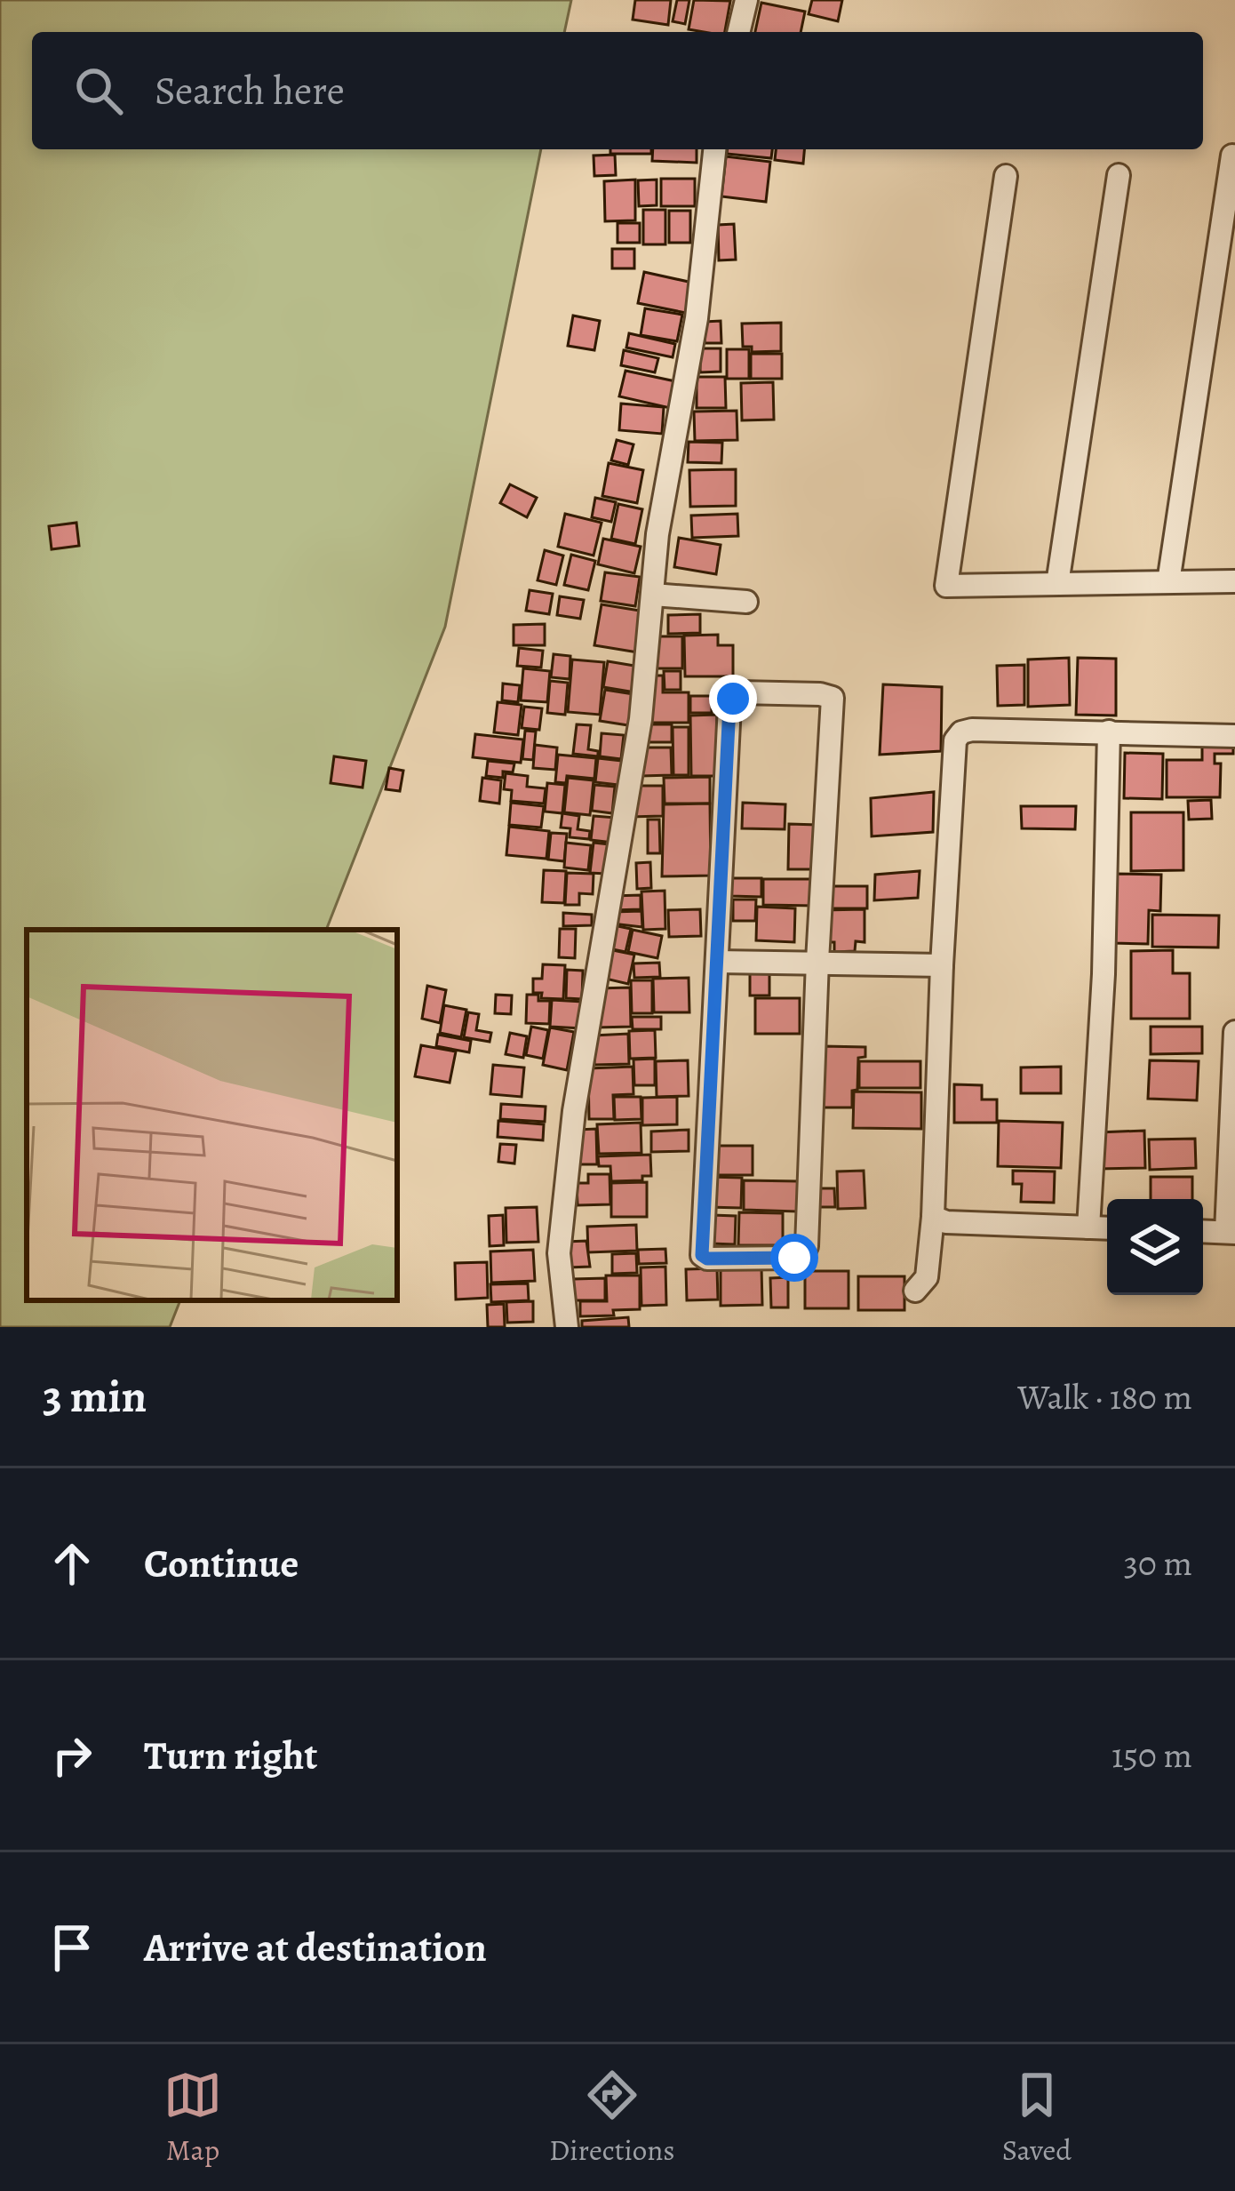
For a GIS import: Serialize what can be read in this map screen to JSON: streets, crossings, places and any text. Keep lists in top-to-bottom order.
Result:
{
  "page": {
    "search": "Search here",
    "heading": ["3 min", "Walk · 180 m"],
    "list": [
      ["Continue", "30 m"],
      ["Turn right", "150 m"],
      "Arrive at destination"
    ],
    "nav": ["Map", "Directions", "Saved"]
  }
}
